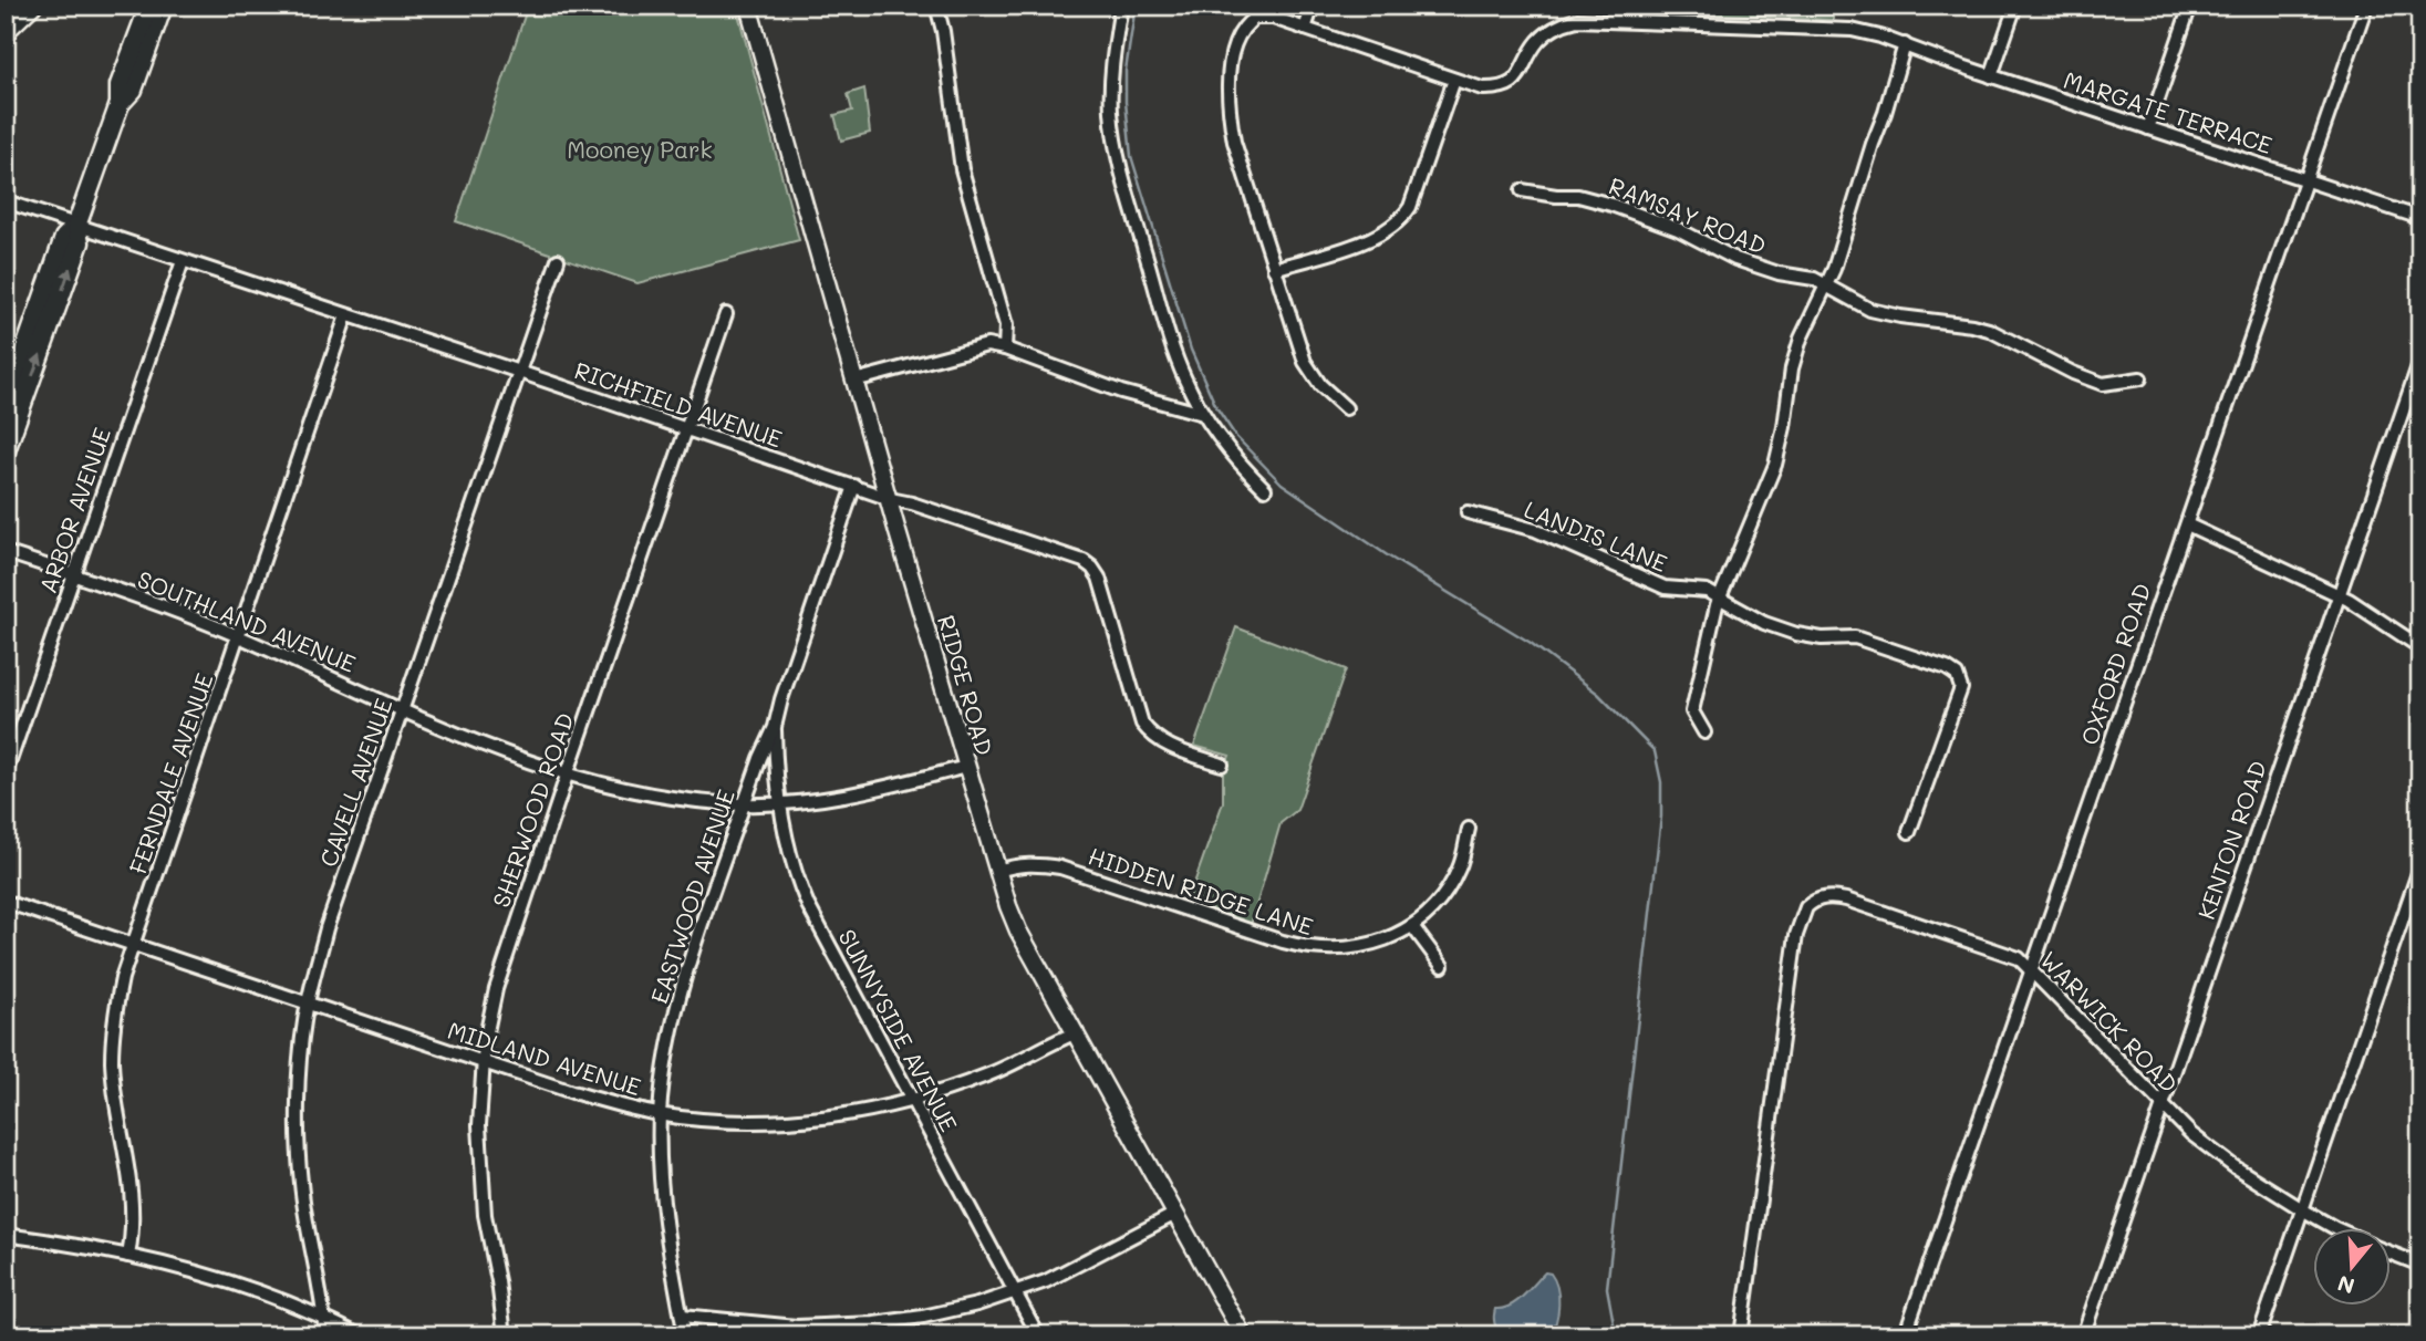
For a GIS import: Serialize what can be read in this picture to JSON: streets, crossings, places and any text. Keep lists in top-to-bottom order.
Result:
{
  "streets": {
    "street": [
      "MARGATE TERRACE",
      "RAMSAY ROAD",
      "RICHFIELD AVENUE",
      "ARBOR AVENUE",
      "LANDIS LANE",
      "SOUTHLAND AVENUE",
      "OXFORD ROAD",
      "RIDGE ROAD",
      "FERNDALE AVENUE",
      "CAVELL AVENUE",
      "SHERWOOD ROAD",
      "KENTON ROAD",
      "HIDDEN RIDGE LANE",
      "EASTWOOD AVENUE",
      "WARWICK ROAD",
      "SUNNYSIDE AVENUE",
      "MIDLAND AVENUE"
    ]
  },
  "crossings": [
    ["MARGATE TERRACE", "OXFORD ROAD"],
    ["RICHFIELD AVENUE", "ARBOR AVENUE"],
    ["RICHFIELD AVENUE", "RIDGE ROAD"],
    ["RICHFIELD AVENUE", "FERNDALE AVENUE"],
    ["RICHFIELD AVENUE", "CAVELL AVENUE"],
    ["RICHFIELD AVENUE", "SHERWOOD ROAD"],
    ["RICHFIELD AVENUE", "EASTWOOD AVENUE"],
    ["ARBOR AVENUE", "SOUTHLAND AVENUE"],
    ["SOUTHLAND AVENUE", "RIDGE ROAD"],
    ["SOUTHLAND AVENUE", "FERNDALE AVENUE"],
    ["SOUTHLAND AVENUE", "CAVELL AVENUE"],
    ["SOUTHLAND AVENUE", "SHERWOOD ROAD"],
    ["SOUTHLAND AVENUE", "EASTWOOD AVENUE"],
    ["SOUTHLAND AVENUE", "SUNNYSIDE AVENUE"],
    ["OXFORD ROAD", "WARWICK ROAD"],
    ["RIDGE ROAD", "HIDDEN RIDGE LANE"],
    ["RIDGE ROAD", "MIDLAND AVENUE"],
    ["FERNDALE AVENUE", "MIDLAND AVENUE"],
    ["CAVELL AVENUE", "MIDLAND AVENUE"],
    ["SHERWOOD ROAD", "MIDLAND AVENUE"],
    ["KENTON ROAD", "WARWICK ROAD"],
    ["EASTWOOD AVENUE", "SUNNYSIDE AVENUE"],
    ["EASTWOOD AVENUE", "MIDLAND AVENUE"],
    ["SUNNYSIDE AVENUE", "MIDLAND AVENUE"]
  ],
  "parks": ["Mooney Park"],
  "north": "bottom"
}
